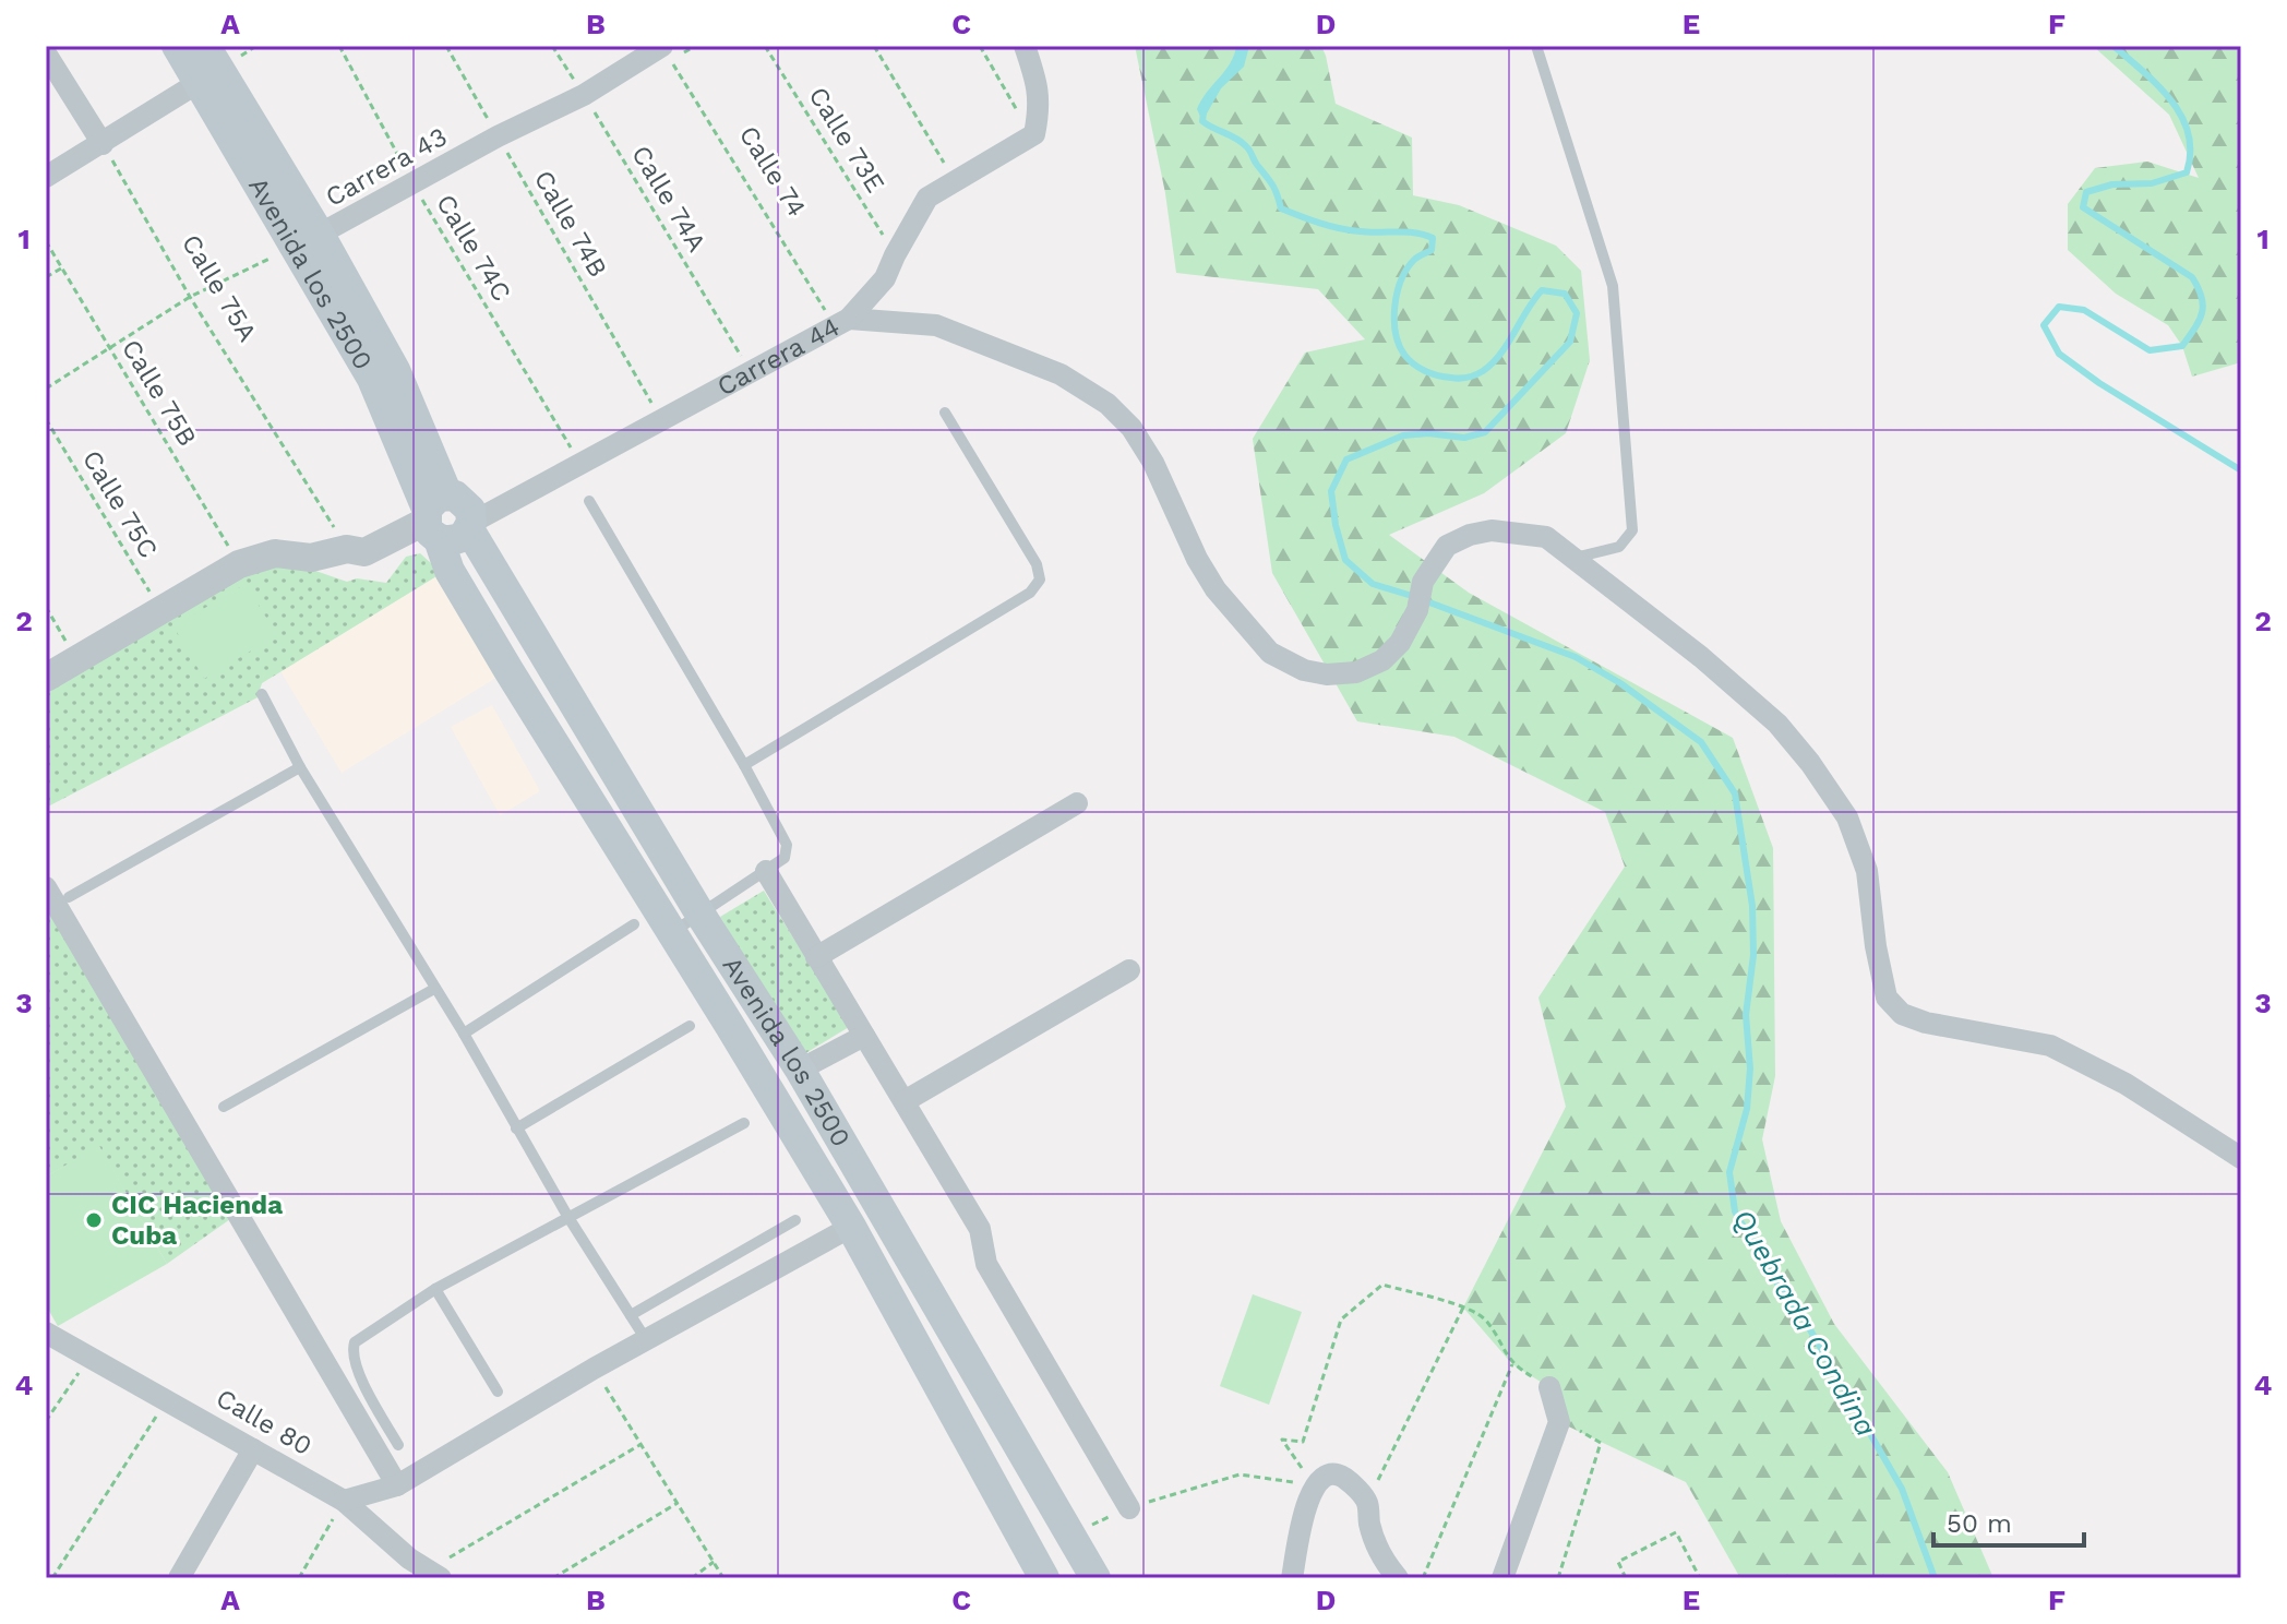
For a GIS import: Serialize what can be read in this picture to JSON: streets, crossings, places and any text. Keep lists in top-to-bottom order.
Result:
{
  "streets": {
    "main road": ["Avenida los 2500"],
    "street": ["Carrera 43", "Carrera 44", "Calle 80"],
    "path": [
      "Calle 73E",
      "Calle 74",
      "Calle 74A",
      "Calle 74B",
      "Calle 74C",
      "Calle 75A",
      "Calle 75B",
      "Calle 75C"
    ]
  },
  "crossings": [
    ["Calle 73E", "Carrera 44"],
    ["Carrera 43", "Calle 74"],
    ["Carrera 43", "Calle 74A"],
    ["Carrera 43", "Calle 74B"],
    ["Carrera 43", "Calle 74C"],
    ["Carrera 43", "Avenida los 2500"],
    ["Calle 74", "Carrera 44"],
    ["Calle 74A", "Carrera 44"],
    ["Calle 74B", "Carrera 44"],
    ["Calle 74C", "Carrera 44"],
    ["Avenida los 2500", "Carrera 44"]
  ],
  "water": ["Quebrada Condina"],
  "places": ["CIC Hacienda Cuba"],
  "scale_bar": "50 m",
  "grid": {
    "columns": [
      "A",
      "B",
      "C",
      "D",
      "E",
      "F"
    ],
    "rows": [
      "1",
      "2",
      "3",
      "4"
    ]
  }
}
